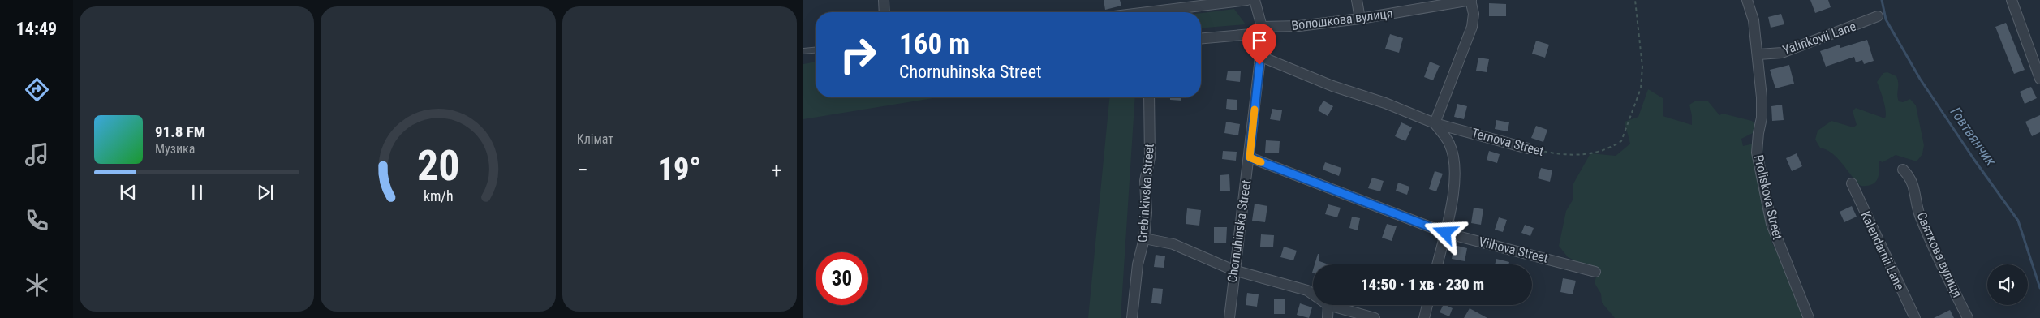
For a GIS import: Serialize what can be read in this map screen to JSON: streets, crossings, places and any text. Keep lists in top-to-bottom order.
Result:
{
  "streets": {
    "street": [
      "Волошкова вулиця",
      "Yalinkovii Lane",
      "Ternova Street",
      "Grebinkivska Street",
      "Proliskova Street",
      "Chornuhinska Street",
      "Vilhova Street",
      "Kalendarnii Lane",
      "Святкова вулиця"
    ]
  },
  "crossings": [
    ["Волошкова вулиця", "Chornuhinska Street"],
    ["Yalinkovii Lane", "Proliskova Street"],
    ["Ternova Street", "Chornuhinska Street"],
    ["Chornuhinska Street", "Vilhova Street"]
  ],
  "water": ["Говтвянчик"],
  "page": {
    "tabs": "14:49",
    "tile": "Клімат",
    "turn": ["160 m", "Chornuhinska Street"],
    "song": ["91.8 FM", "Музика"],
    "heat": ["−", "19°", "+"],
    "limit": "30",
    "trip": "14:50 · 1 хв · 230 m",
    "gauge": ["20", "km/h"]
  }
}
